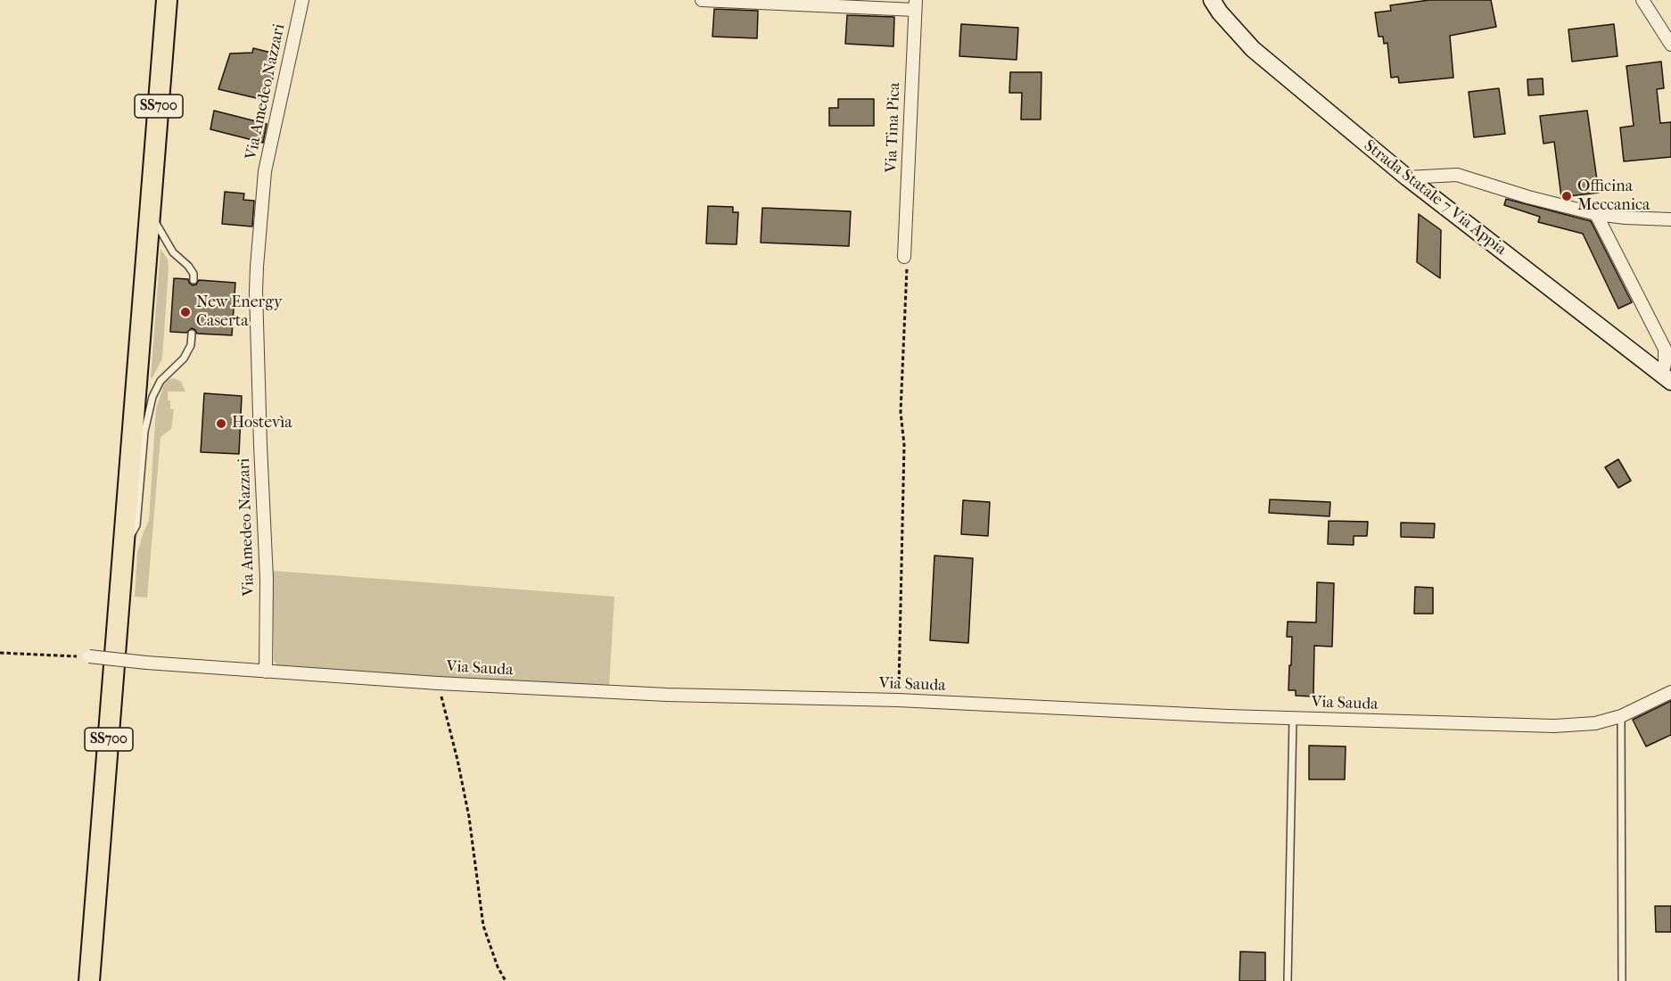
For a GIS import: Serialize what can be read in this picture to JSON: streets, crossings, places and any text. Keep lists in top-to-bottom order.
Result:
{
  "streets": {
    "highway": ["SS700"],
    "main road": ["Strada Statale 7 Via Appia"],
    "street": ["Via Amedeo Nazzari", "Via Tina Pica", "Via Sauda"]
  },
  "crossings": [
    ["Via Amedeo Nazzari", "Via Sauda"]
  ],
  "places": ["Officina Meccanica", "New Energy Caserta", "Hostevìa"]
}
